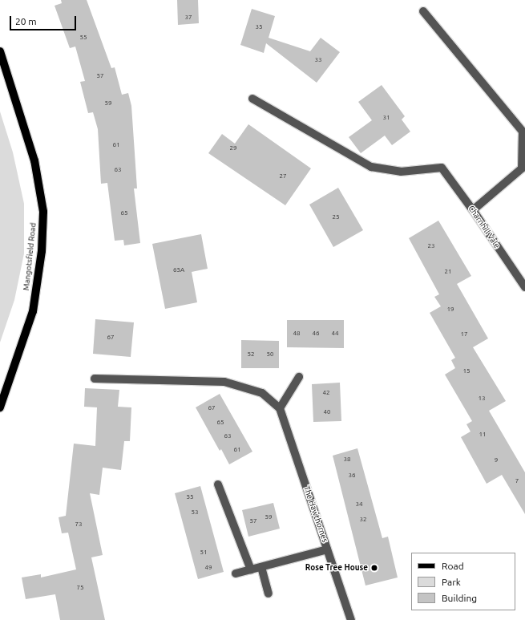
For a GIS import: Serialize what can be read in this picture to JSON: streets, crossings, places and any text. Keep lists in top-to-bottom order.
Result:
{
  "streets": {
    "main road": ["Mangotsfield Road"],
    "street": ["Charnhill Vale", "The Hawthornes"]
  },
  "places": ["Rose Tree House"],
  "house_numbers": [
    "37",
    "35",
    "55",
    "33",
    "57",
    "59",
    "31",
    "61",
    "29",
    "63",
    "27",
    "65",
    "25",
    "23",
    "65A",
    "21",
    "19",
    "48",
    "46",
    "44",
    "17",
    "67",
    "52",
    "50",
    "15",
    "42",
    "13",
    "67",
    "40",
    "65",
    "11",
    "63",
    "61",
    "38",
    "9",
    "36",
    "7",
    "55",
    "34",
    "53",
    "59",
    "32",
    "57",
    "73",
    "51",
    "49",
    "75"
  ],
  "legend": ["Road", "Park", "Building"],
  "scale_bar": "20 m"
}
